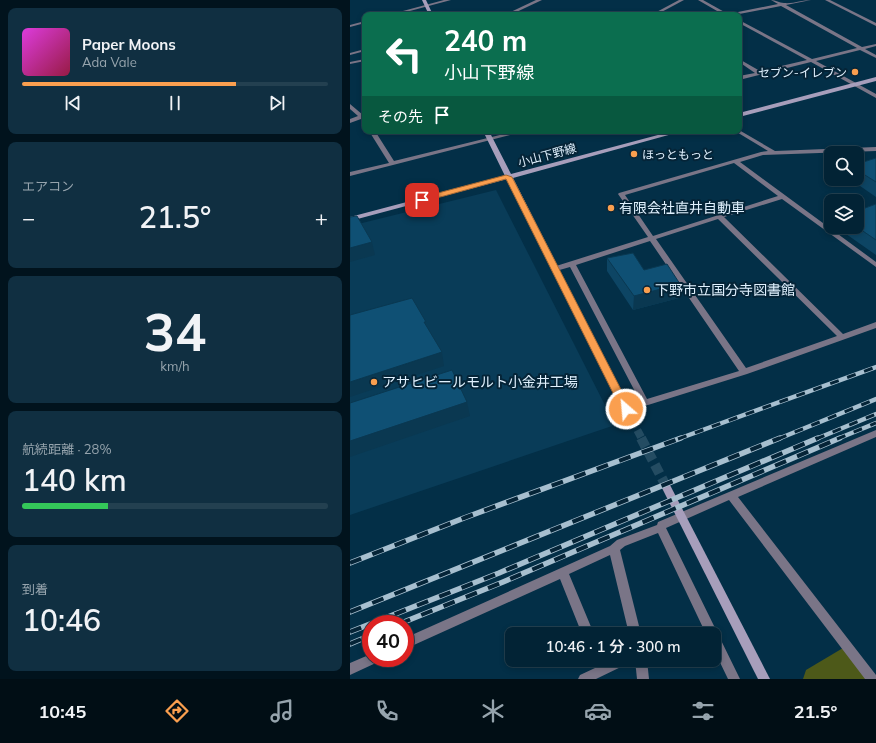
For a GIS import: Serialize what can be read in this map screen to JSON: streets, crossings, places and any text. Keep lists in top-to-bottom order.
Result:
{
  "streets": {
    "street": ["小山下野線"]
  },
  "places": [
    "セブン-イレブン",
    "ほっともっと",
    "有限会社直井自動車",
    "下野市立国分寺図書館",
    "アサヒビールモルト小金井工場"
  ],
  "page": {
    "turn": ["240 m", "小山下野線"],
    "song": ["Paper Moons", "Ada Vale"],
    "then": "その先",
    "tile": [
      "エアコン",
      ["34", "km/h"],
      ["航続距離 · 28%", "140 km"],
      ["到着", "10:46"]
    ],
    "heat": ["−", "21.5°", "+"],
    "limit": "40",
    "trip": "10:46 · 1 分 · 300 m",
    "tabs": ["10:45", "21.5°"]
  }
}
